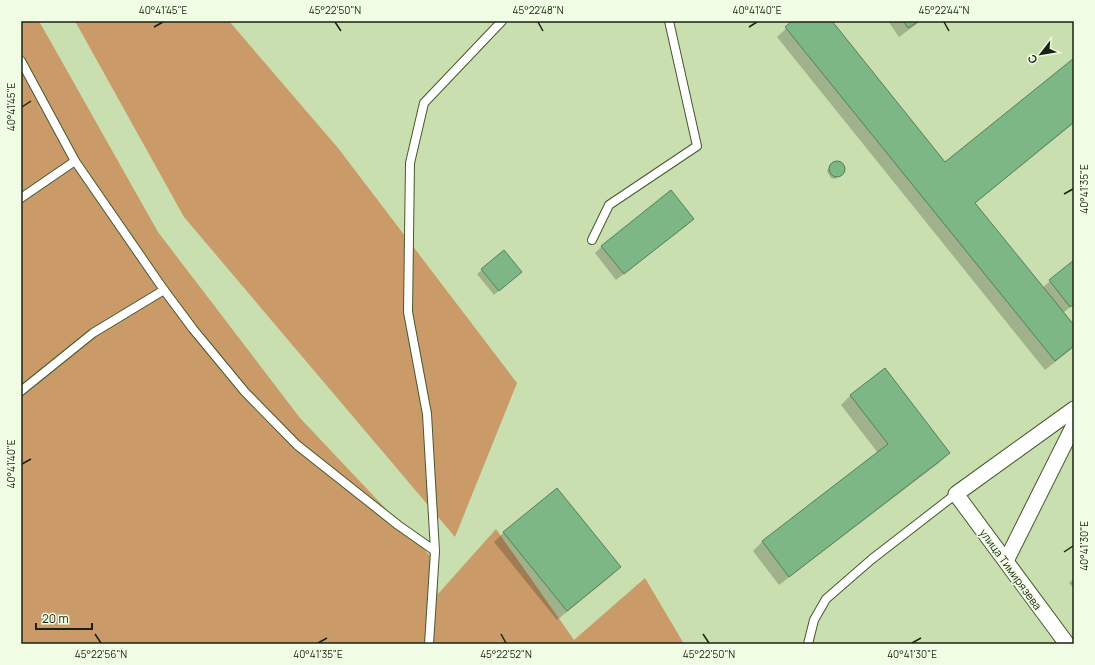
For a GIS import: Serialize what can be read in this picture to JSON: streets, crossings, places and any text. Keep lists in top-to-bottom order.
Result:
{
  "streets": {
    "street": ["улица Тимирязева"]
  },
  "scale_bar": "20 m",
  "north": "bottom left",
  "coordinates": [
    "40°41'45\"E",
    "45°22'50\"N",
    "45°22'48\"N",
    "40°41'40\"E",
    "45°22'44\"N",
    "40°41'35\"E",
    "40°41'30\"E",
    "45°22'56\"N",
    "45°22'52\"N"
  ]
}
